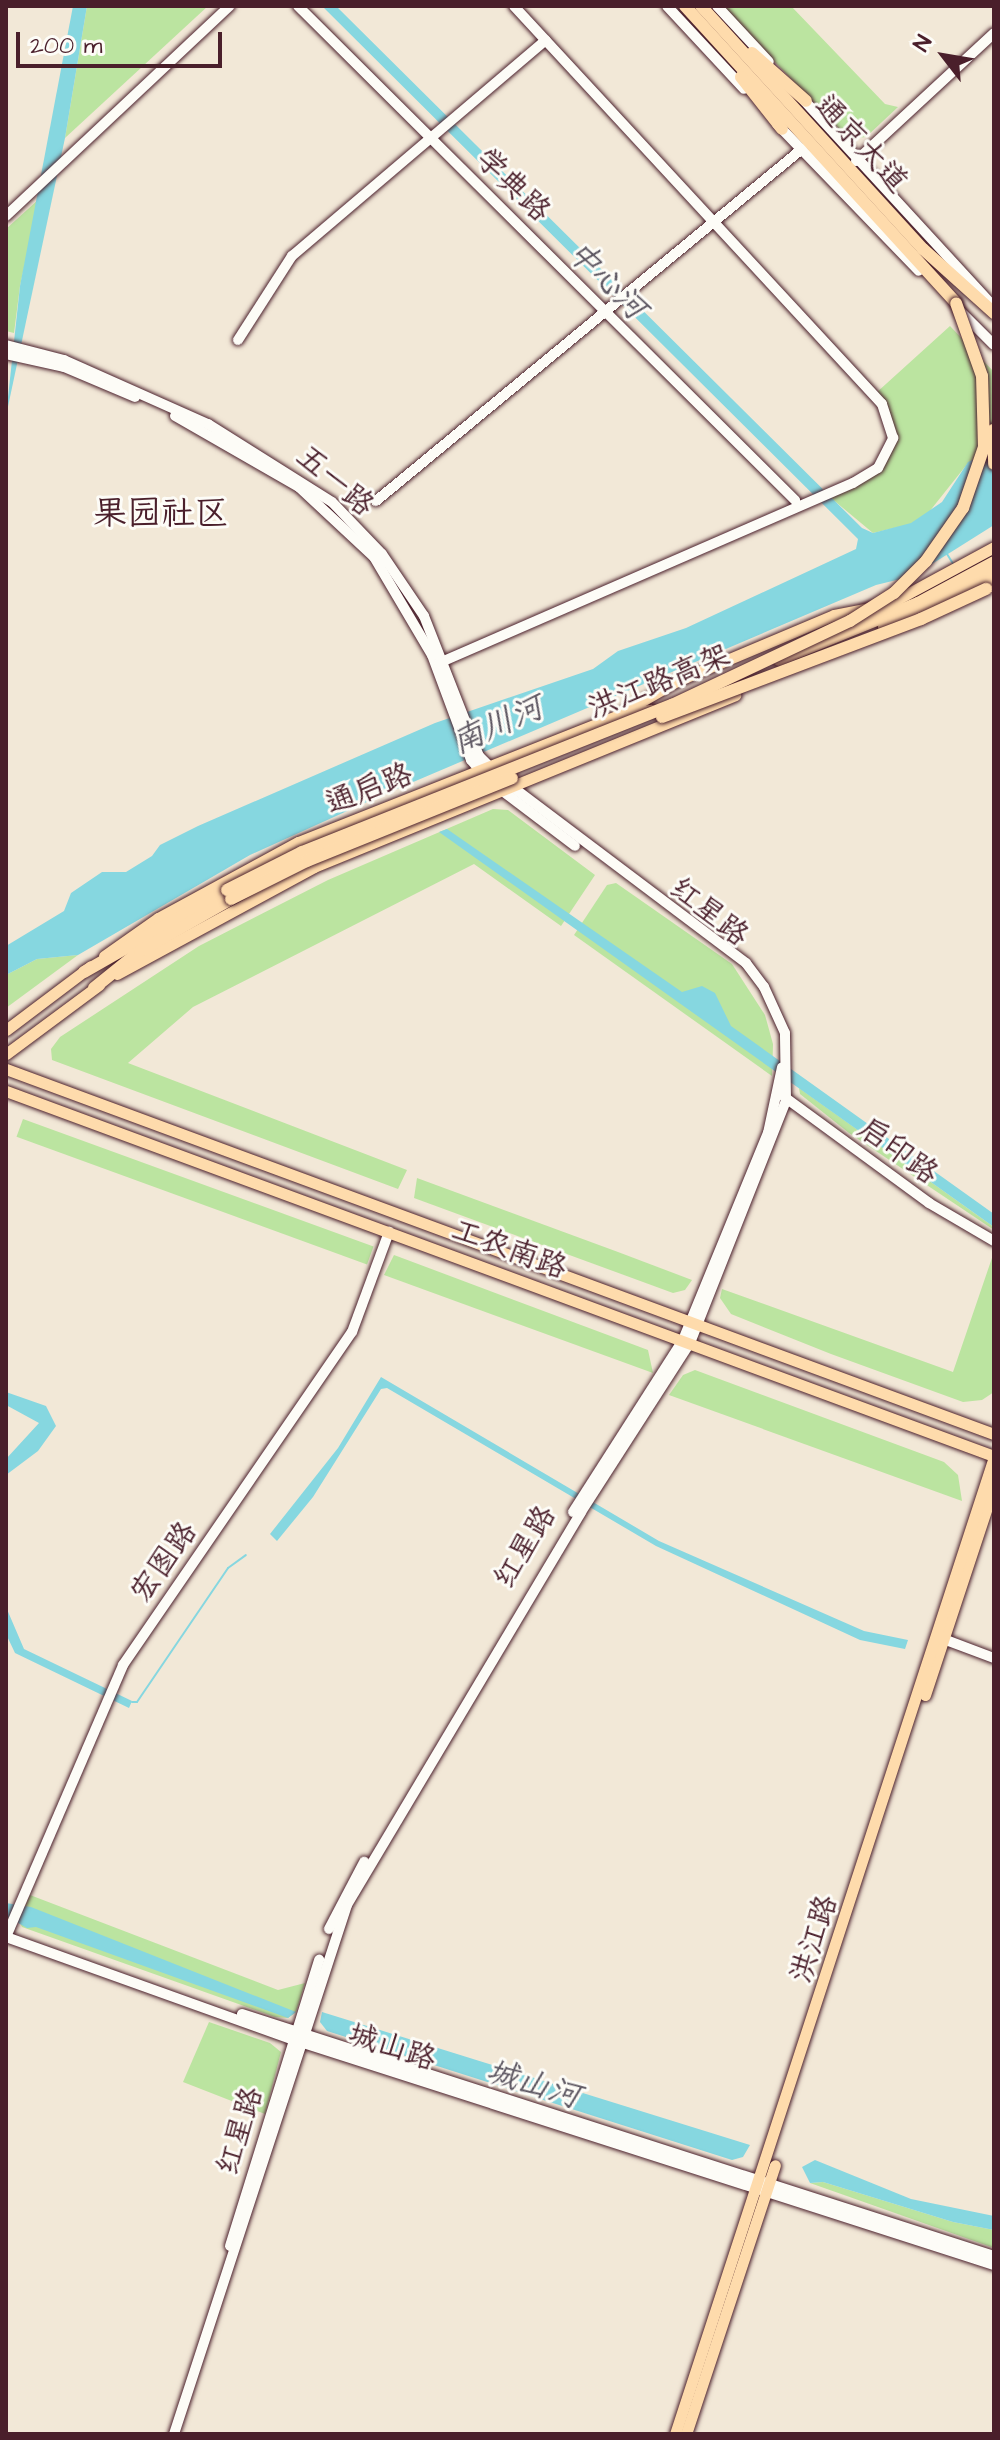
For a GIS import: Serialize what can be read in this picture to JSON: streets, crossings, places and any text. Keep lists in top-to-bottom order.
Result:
{
  "streets": {
    "highway": ["通京大道", "洪江路高架"],
    "main road": [
      "学典路",
      "五一路",
      "通启路",
      "红星路",
      "启印路",
      "工农南路",
      "宏图路",
      "洪江路",
      "城山路"
    ]
  },
  "crossings": [
    ["五一路", "通启路"],
    ["五一路", "红星路"],
    ["洪江路高架", "通启路"],
    ["通启路", "红星路"],
    ["红星路", "启印路"],
    ["红星路", "工农南路"],
    ["红星路", "城山路"],
    ["工农南路", "宏图路"],
    ["工农南路", "洪江路"],
    ["宏图路", "城山路"],
    ["洪江路", "城山路"]
  ],
  "districts": ["果园社区"],
  "water": ["中心河", "南川河", "城山河"],
  "scale_bar": "200 m",
  "north": "top left"
}
